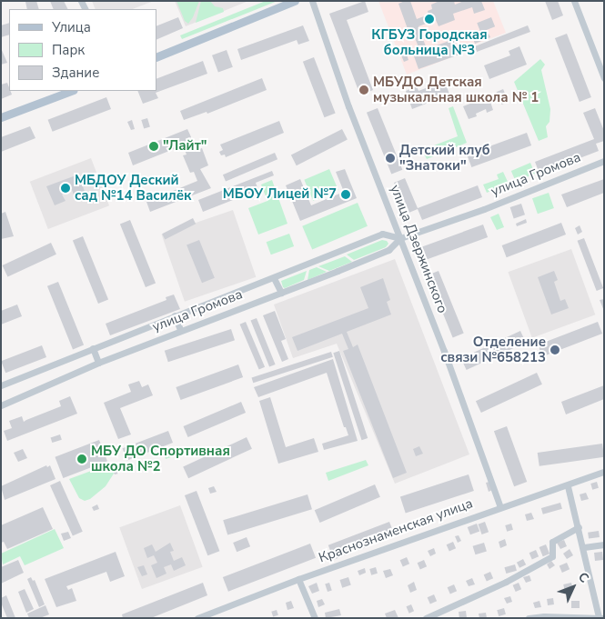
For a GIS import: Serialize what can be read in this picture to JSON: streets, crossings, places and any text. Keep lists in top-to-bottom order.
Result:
{
  "streets": {
    "street": ["улица Громова", "улица Дзержинского", "Краснознаменская улица"]
  },
  "crossings": [
    ["улица Громова", "улица Дзержинского"],
    ["улица Дзержинского", "Краснознаменская улица"]
  ],
  "places": [
    "КГБУЗ Городская больница №3",
    "МБУДО Детская музыкальная школа № 1",
    "\"Лайт\"",
    "Детский клуб \"Знатоки\"",
    "МБДОУ Деский сад №14 Василёк",
    "МБОУ Лицей №7",
    "Отделение связи №658213",
    "МБУ ДО Спортивная школа №2"
  ],
  "legend": ["Улица", "Парк", "Здание"],
  "north": "top right"
}
